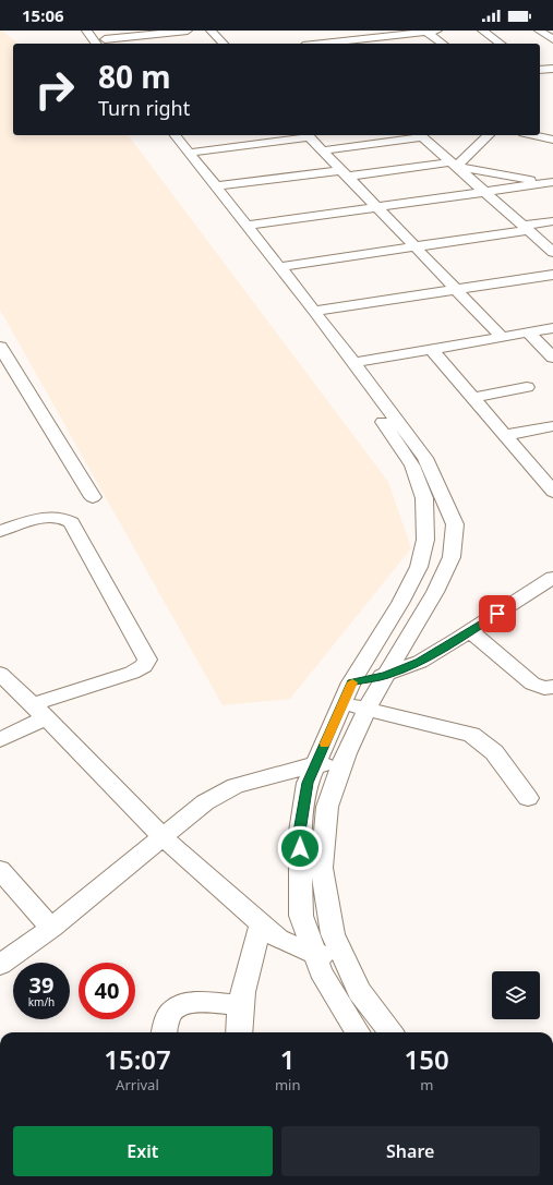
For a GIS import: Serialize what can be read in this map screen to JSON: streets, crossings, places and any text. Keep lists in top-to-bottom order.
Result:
{
  "page": {
    "status": "15:06",
    "turn": ["80 m", "Turn right"],
    "speed": "39 km/h",
    "limit": "40",
    "eta": [
      "15:07",
      "Arrival",
      "1",
      "min",
      "150",
      "m"
    ],
    "buttons": ["Exit", "Share"]
  }
}
